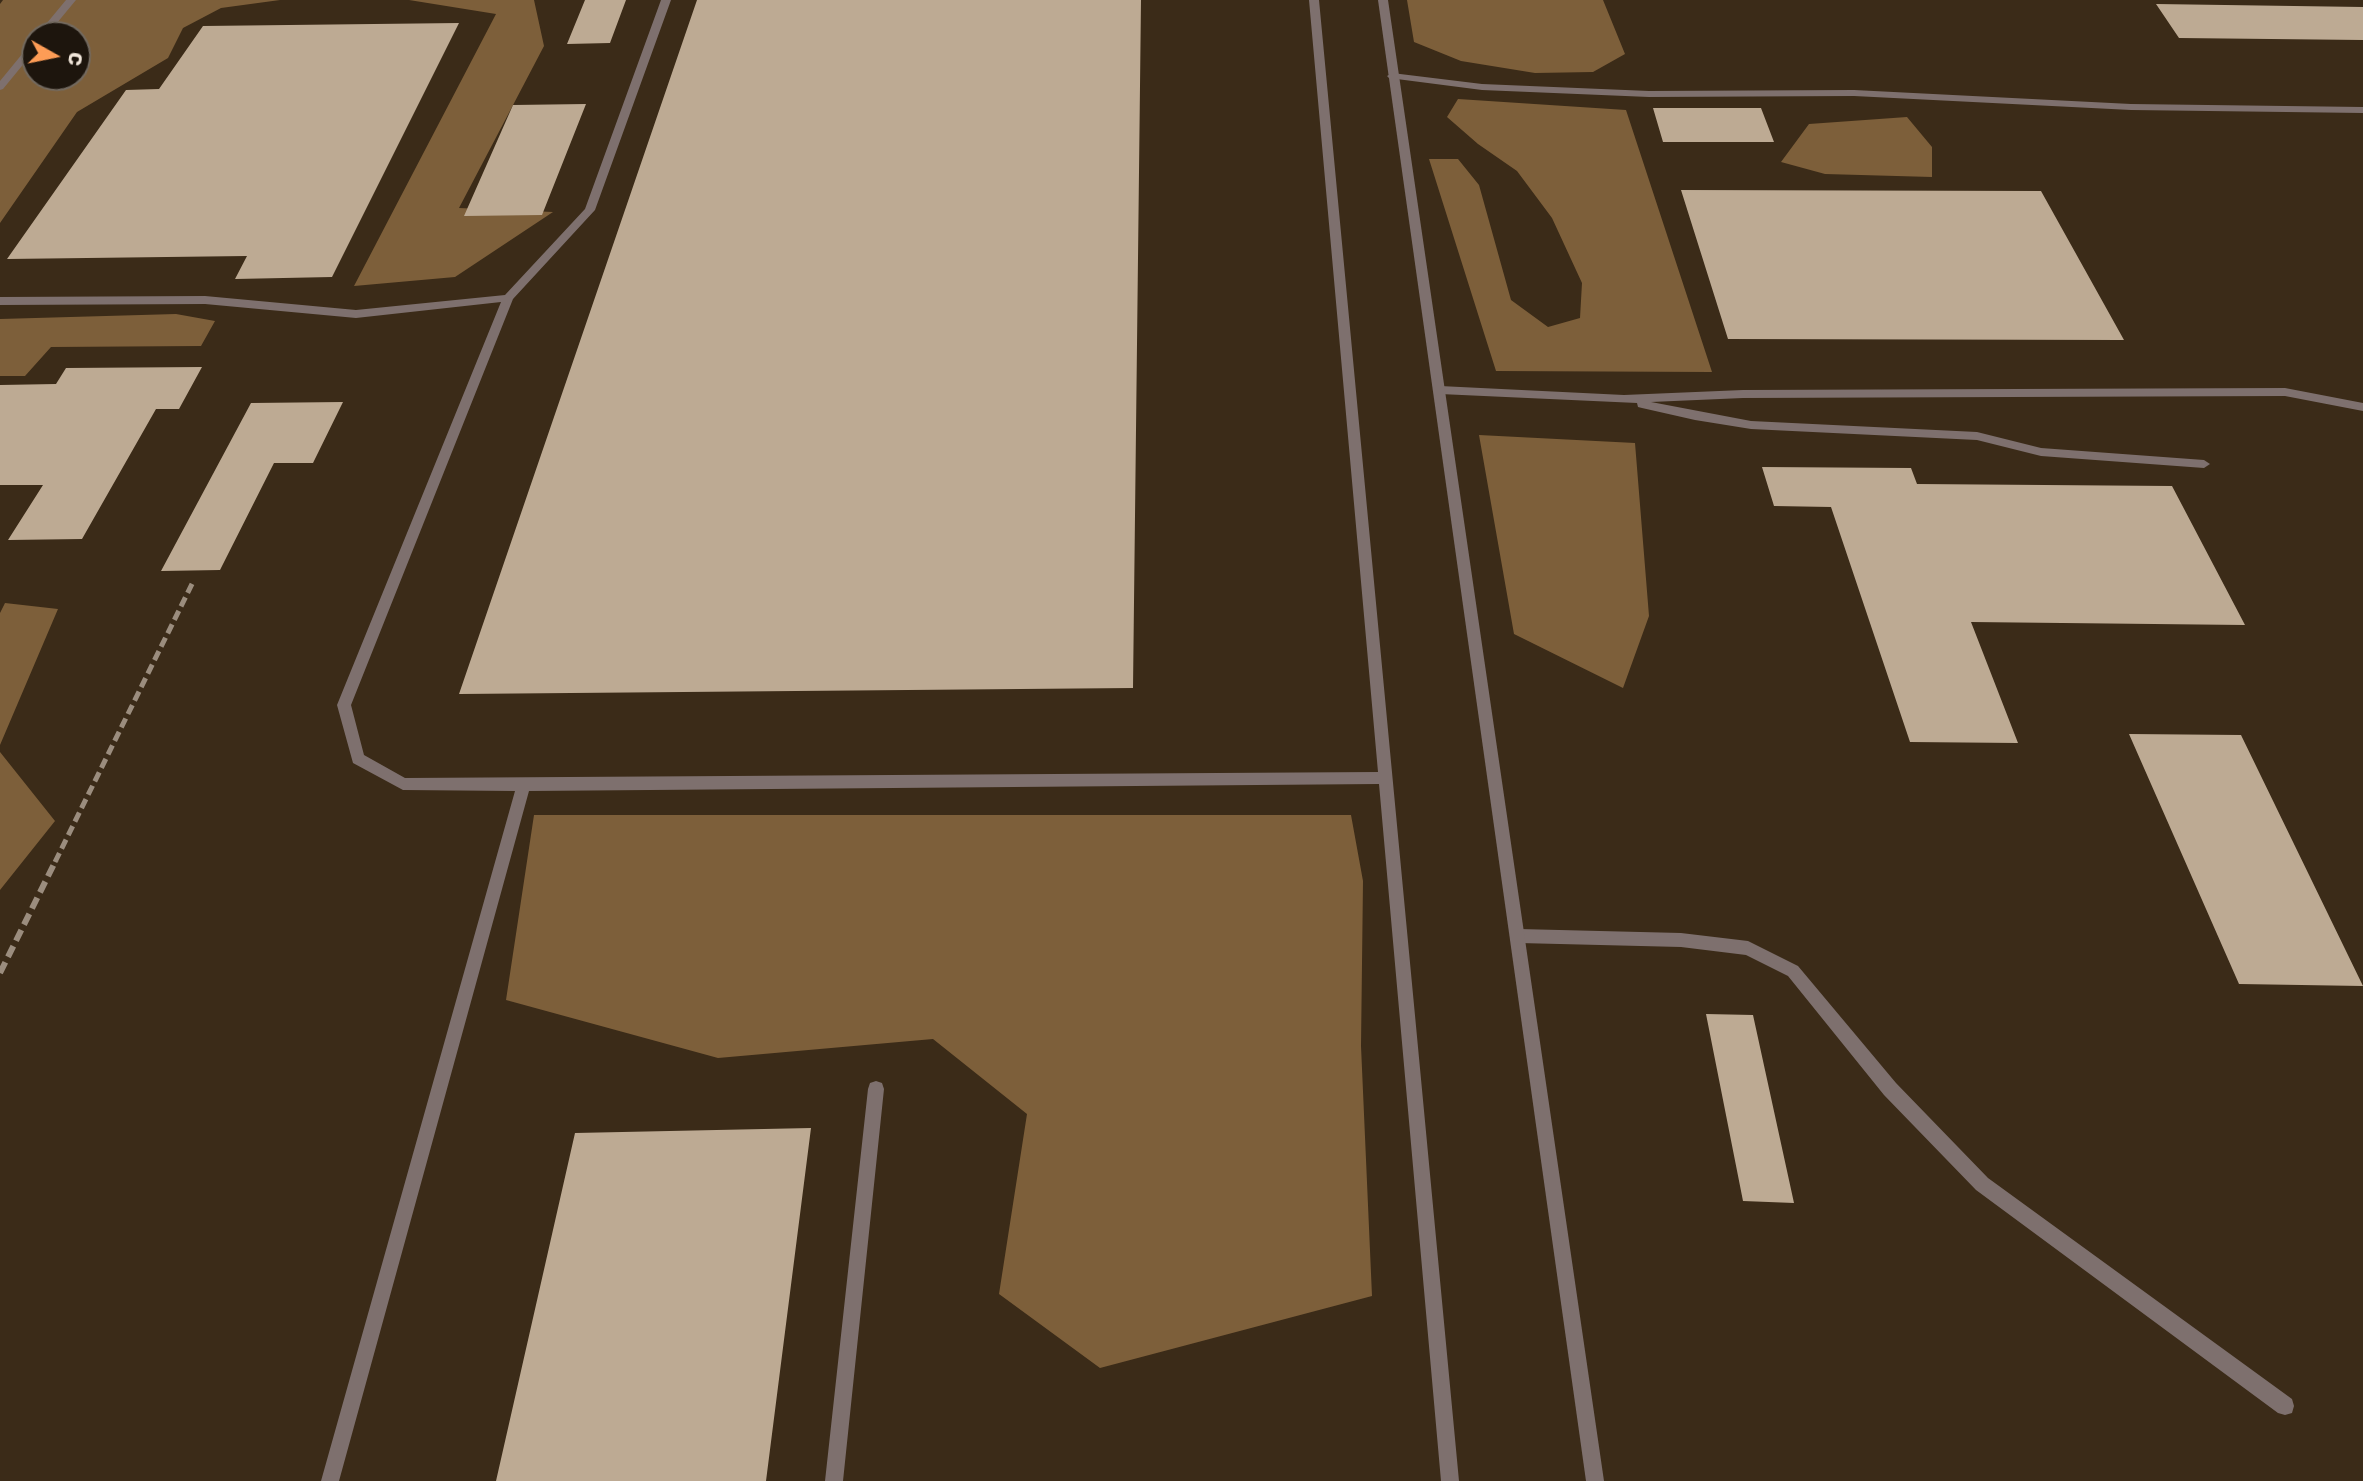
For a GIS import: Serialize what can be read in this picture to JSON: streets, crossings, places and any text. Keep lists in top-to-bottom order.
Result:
{
  "north": "right"
}
